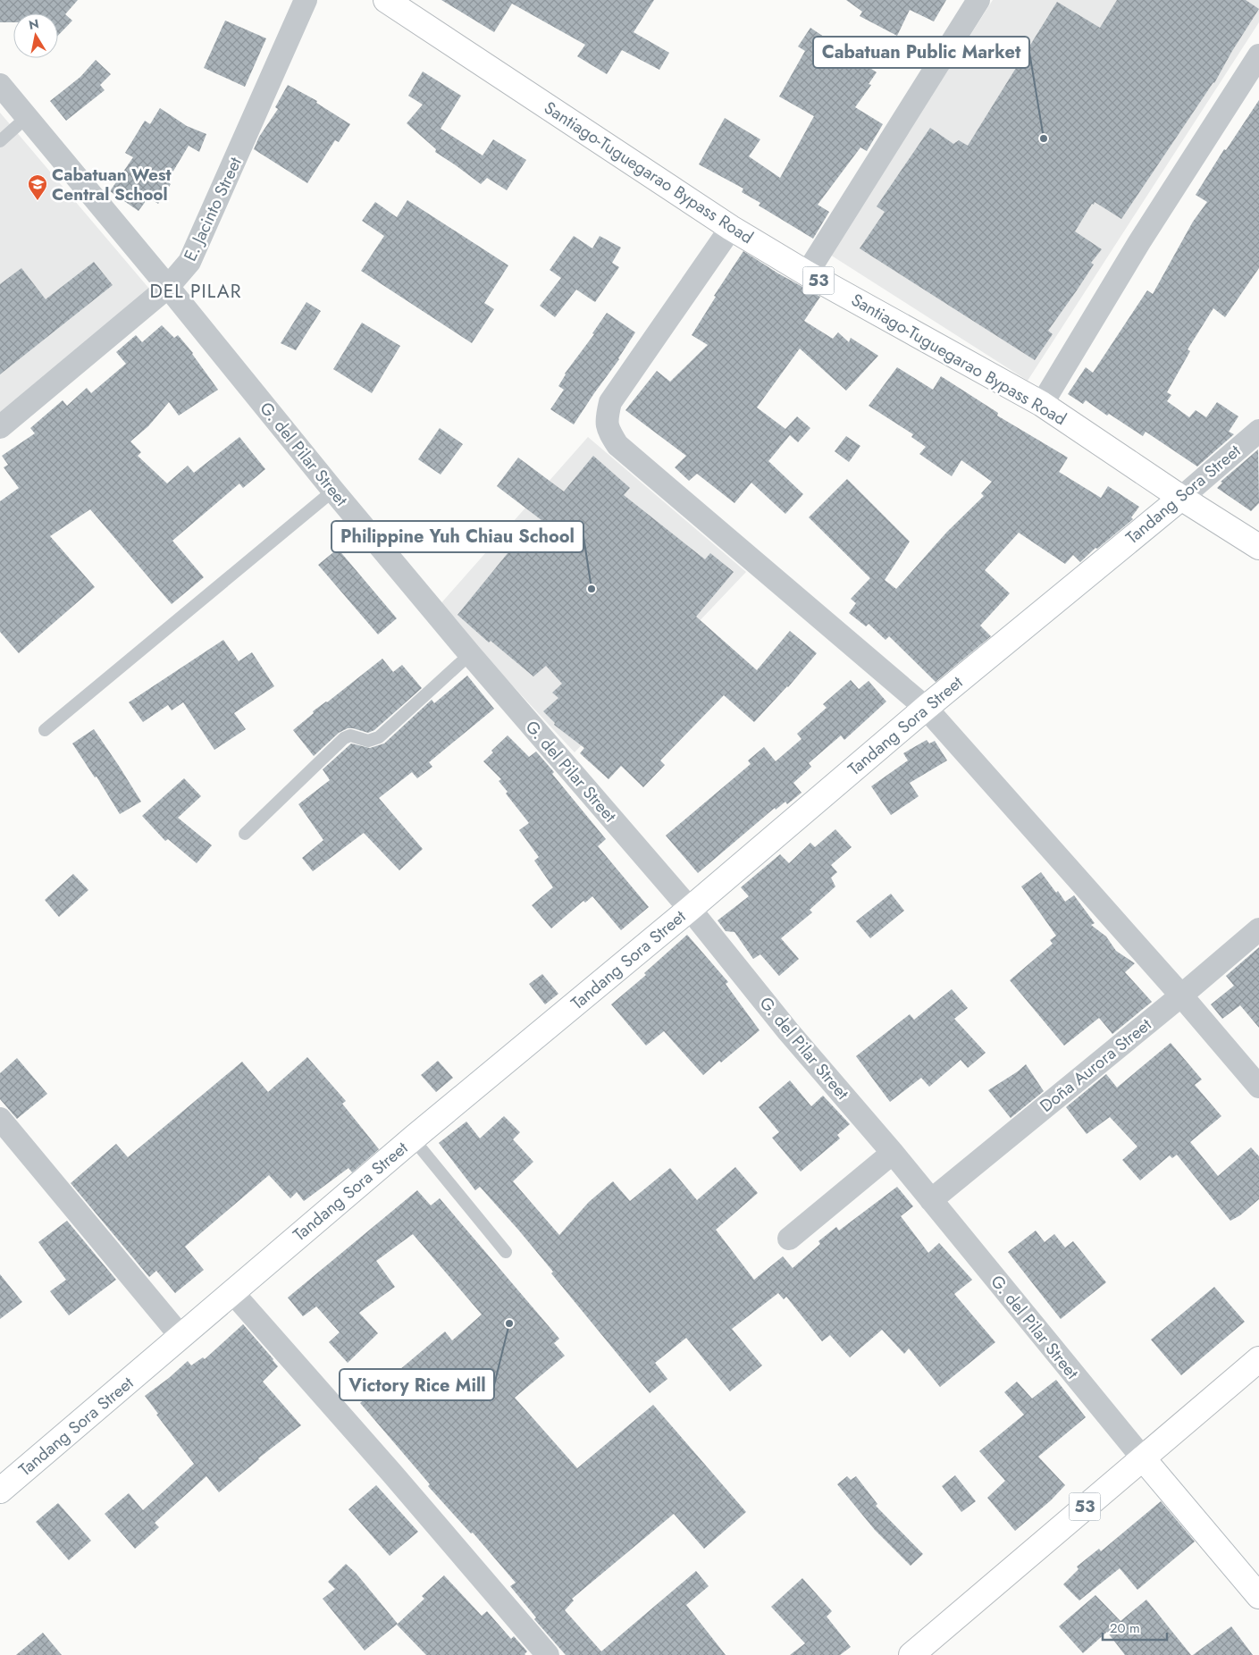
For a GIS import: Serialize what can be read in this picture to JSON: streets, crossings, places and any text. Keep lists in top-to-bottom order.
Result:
{
  "streets": {
    "main road": ["Santiago-Tuguegarao Bypass Road", "53", "Tandang Sora Street"],
    "street": ["E. Jacinto Street", "G. del Pilar Street", "Doña Aurora Street"]
  },
  "crossings": [
    ["Santiago-Tuguegarao Bypass Road", "Tandang Sora Street"],
    ["E. Jacinto Street", "G. del Pilar Street"],
    ["53", "G. del Pilar Street"],
    ["G. del Pilar Street", "Tandang Sora Street"],
    ["G. del Pilar Street", "Doña Aurora Street"]
  ],
  "districts": ["DEL PILAR"],
  "places": {
    "other": ["Cabatuan Public Market", "Philippine Yuh Chiau School", "Victory Rice Mill"],
    "school or university": ["Cabatuan West Central School"]
  },
  "scale_bar": "20 m",
  "north": "top"
}
